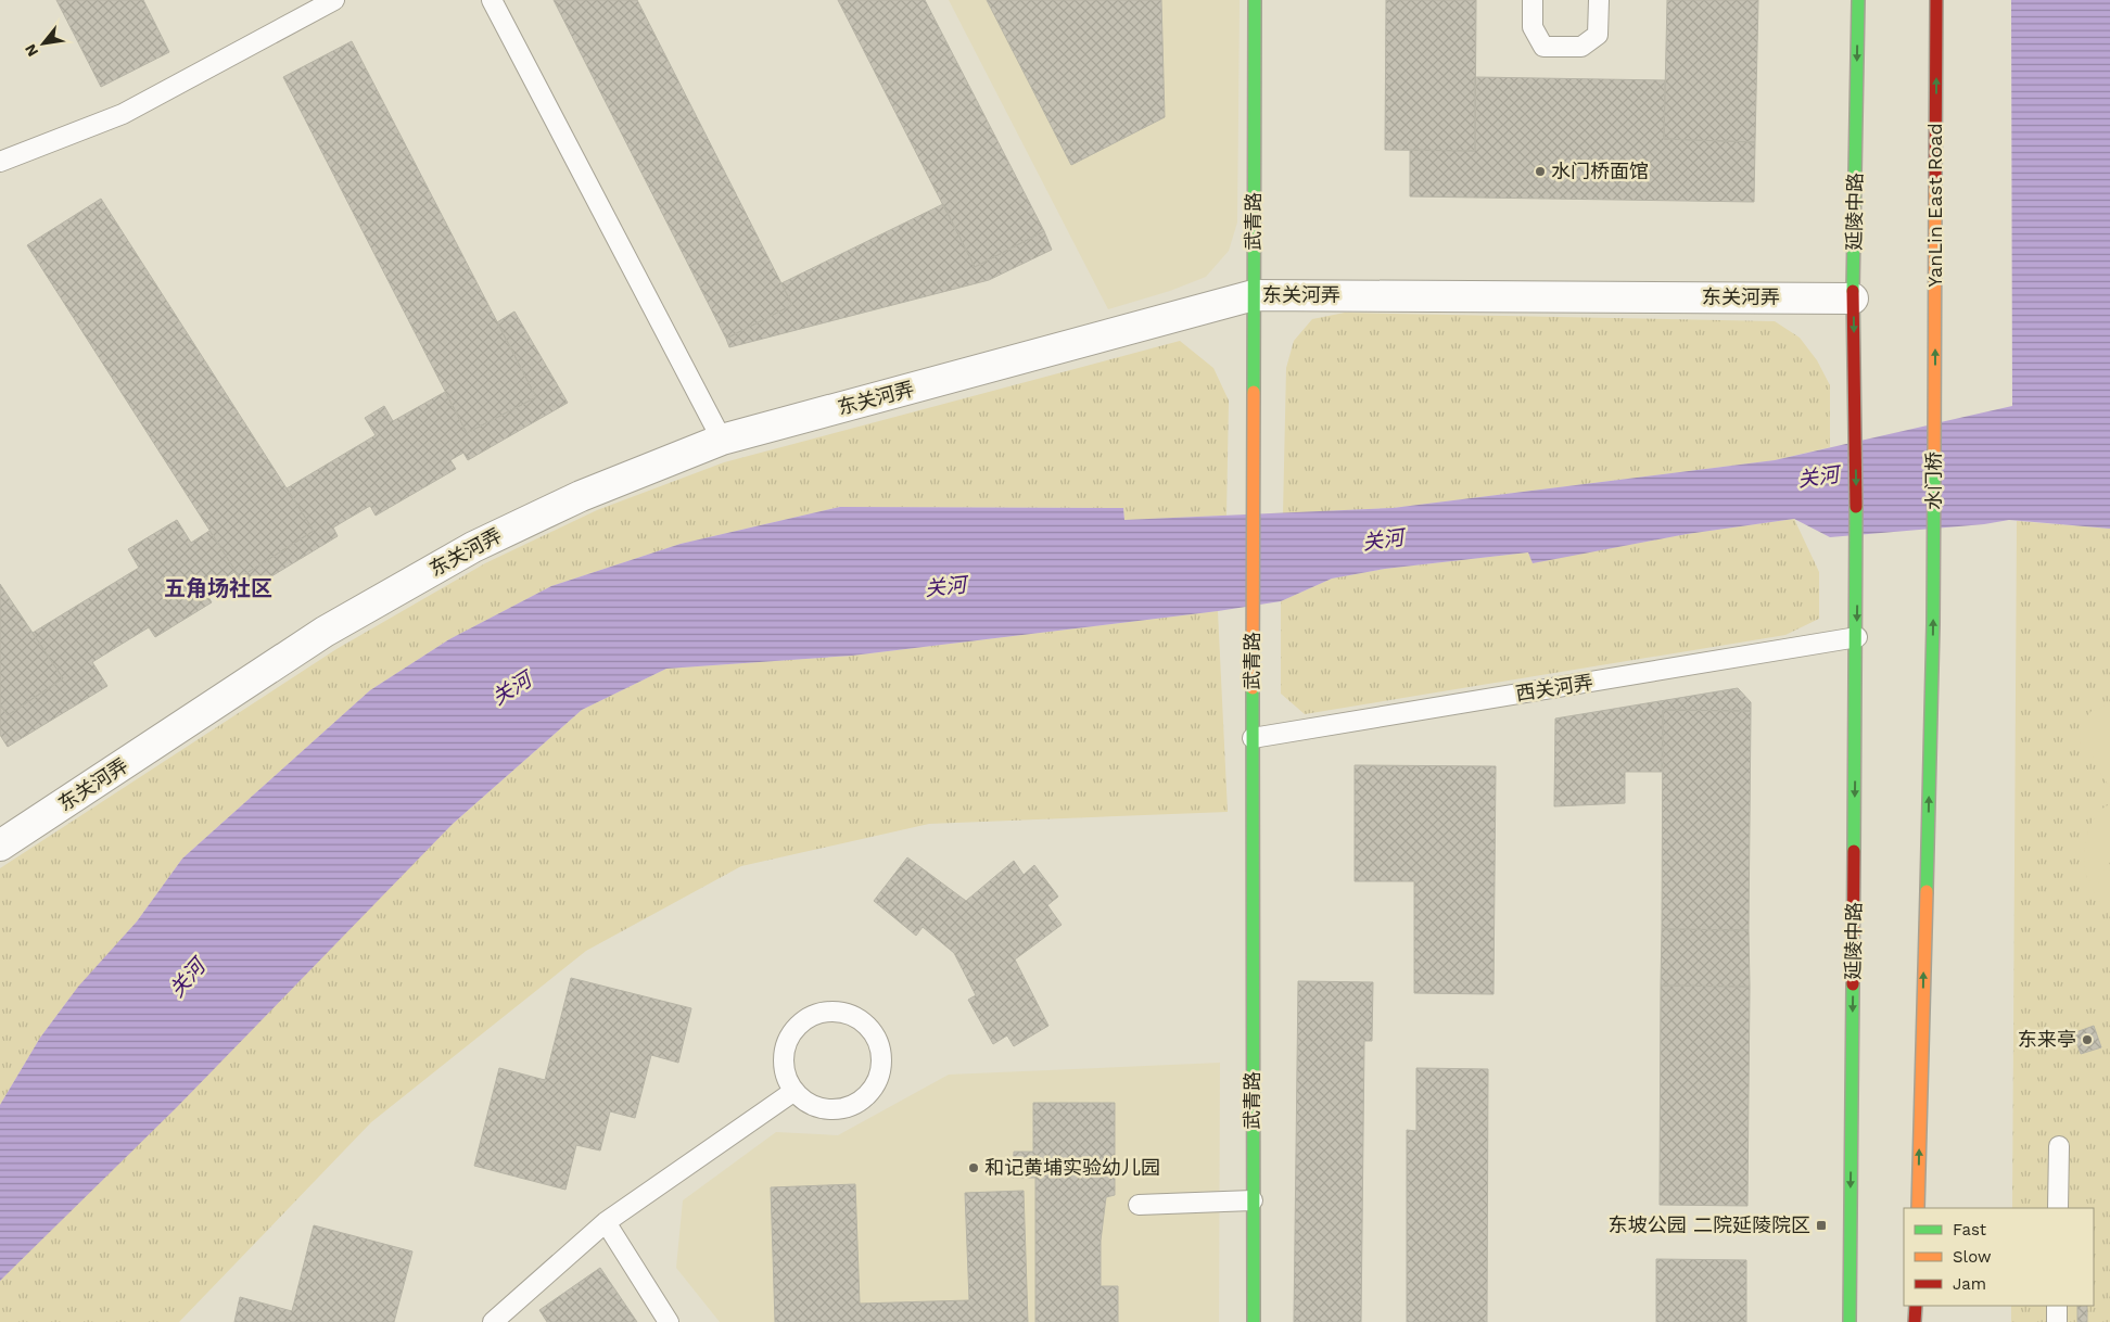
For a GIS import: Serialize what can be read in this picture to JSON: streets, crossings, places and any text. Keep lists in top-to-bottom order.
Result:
{
  "streets": {
    "main road": [
      "YanLin East Road",
      "延陵中路",
      "武青路",
      "水门桥"
    ],
    "street": ["东关河弄"],
    "lane": ["西关河弄"]
  },
  "crossings": [
    ["YanLin East Road", "水门桥"],
    ["延陵中路", "东关河弄"],
    ["延陵中路", "西关河弄"],
    ["武青路", "东关河弄"],
    ["武青路", "西关河弄"]
  ],
  "one_way": ["YanLin East Road", "延陵中路", "水门桥"],
  "districts": ["五角场社区"],
  "water": ["关河"],
  "places": {
    "other": ["水门桥面馆", "东来亭", "和记黄埔实验幼儿园"],
    "transit": ["东坡公园 二院延陵院区"]
  },
  "legend": ["Fast", "Slow", "Jam"],
  "north": "bottom left"
}
